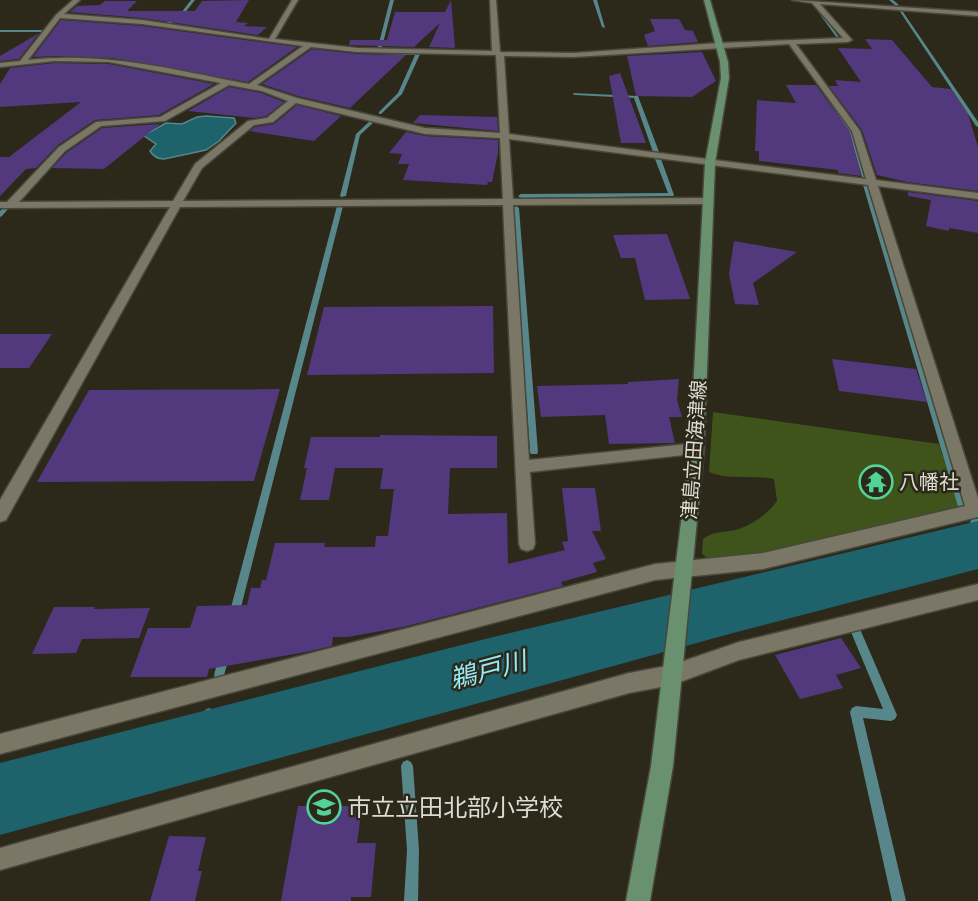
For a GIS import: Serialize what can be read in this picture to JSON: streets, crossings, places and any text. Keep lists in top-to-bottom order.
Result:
{
  "streets": {
    "main road": ["津島立田海津線"]
  },
  "water": ["鵜戸川"],
  "places": {
    "temple": ["八幡社"],
    "school or university": ["市立立田北部小学校"]
  }
}
